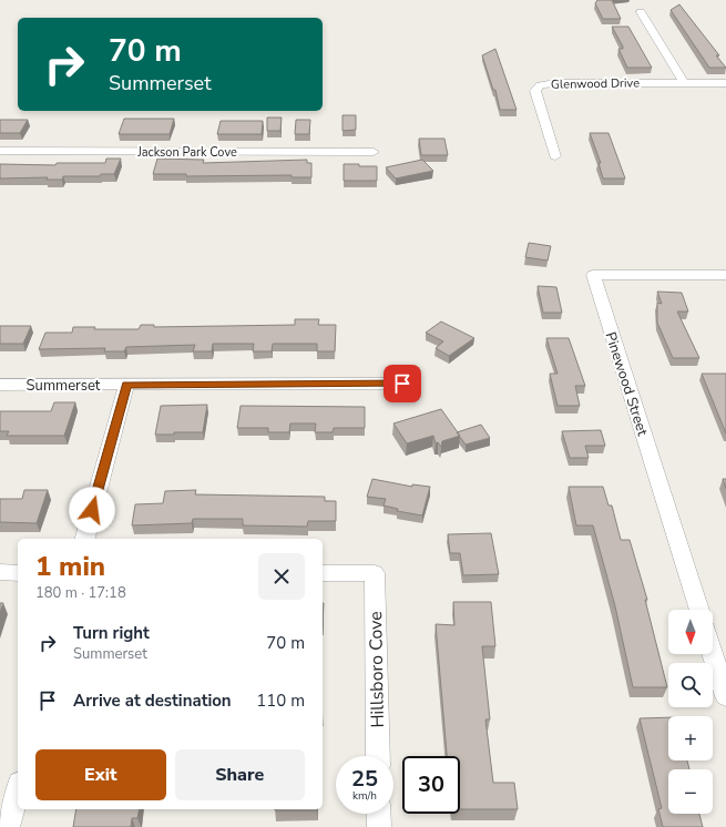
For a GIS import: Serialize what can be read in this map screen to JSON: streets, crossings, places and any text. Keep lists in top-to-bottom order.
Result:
{
  "streets": {
    "street": [
      "Glenwood Drive",
      "Jackson Park Cove",
      "Pinewood Street",
      "Summerset",
      "Hillsboro Cove"
    ]
  },
  "north": "bottom",
  "page": {
    "turn": ["70 m", "Summerset"],
    "heading": ["1 min", "180 m · 17:18"],
    "map_buttons": ["+", "−"],
    "list": [
      {
        "name": "Turn right",
        "note": "Summerset",
        "value": "70 m"
      },
      {
        "name": "Arrive at destination",
        "value": "110 m"
      }
    ],
    "buttons": ["Exit", "Share"],
    "speed": "25 km/h",
    "limit": "30"
  }
}
